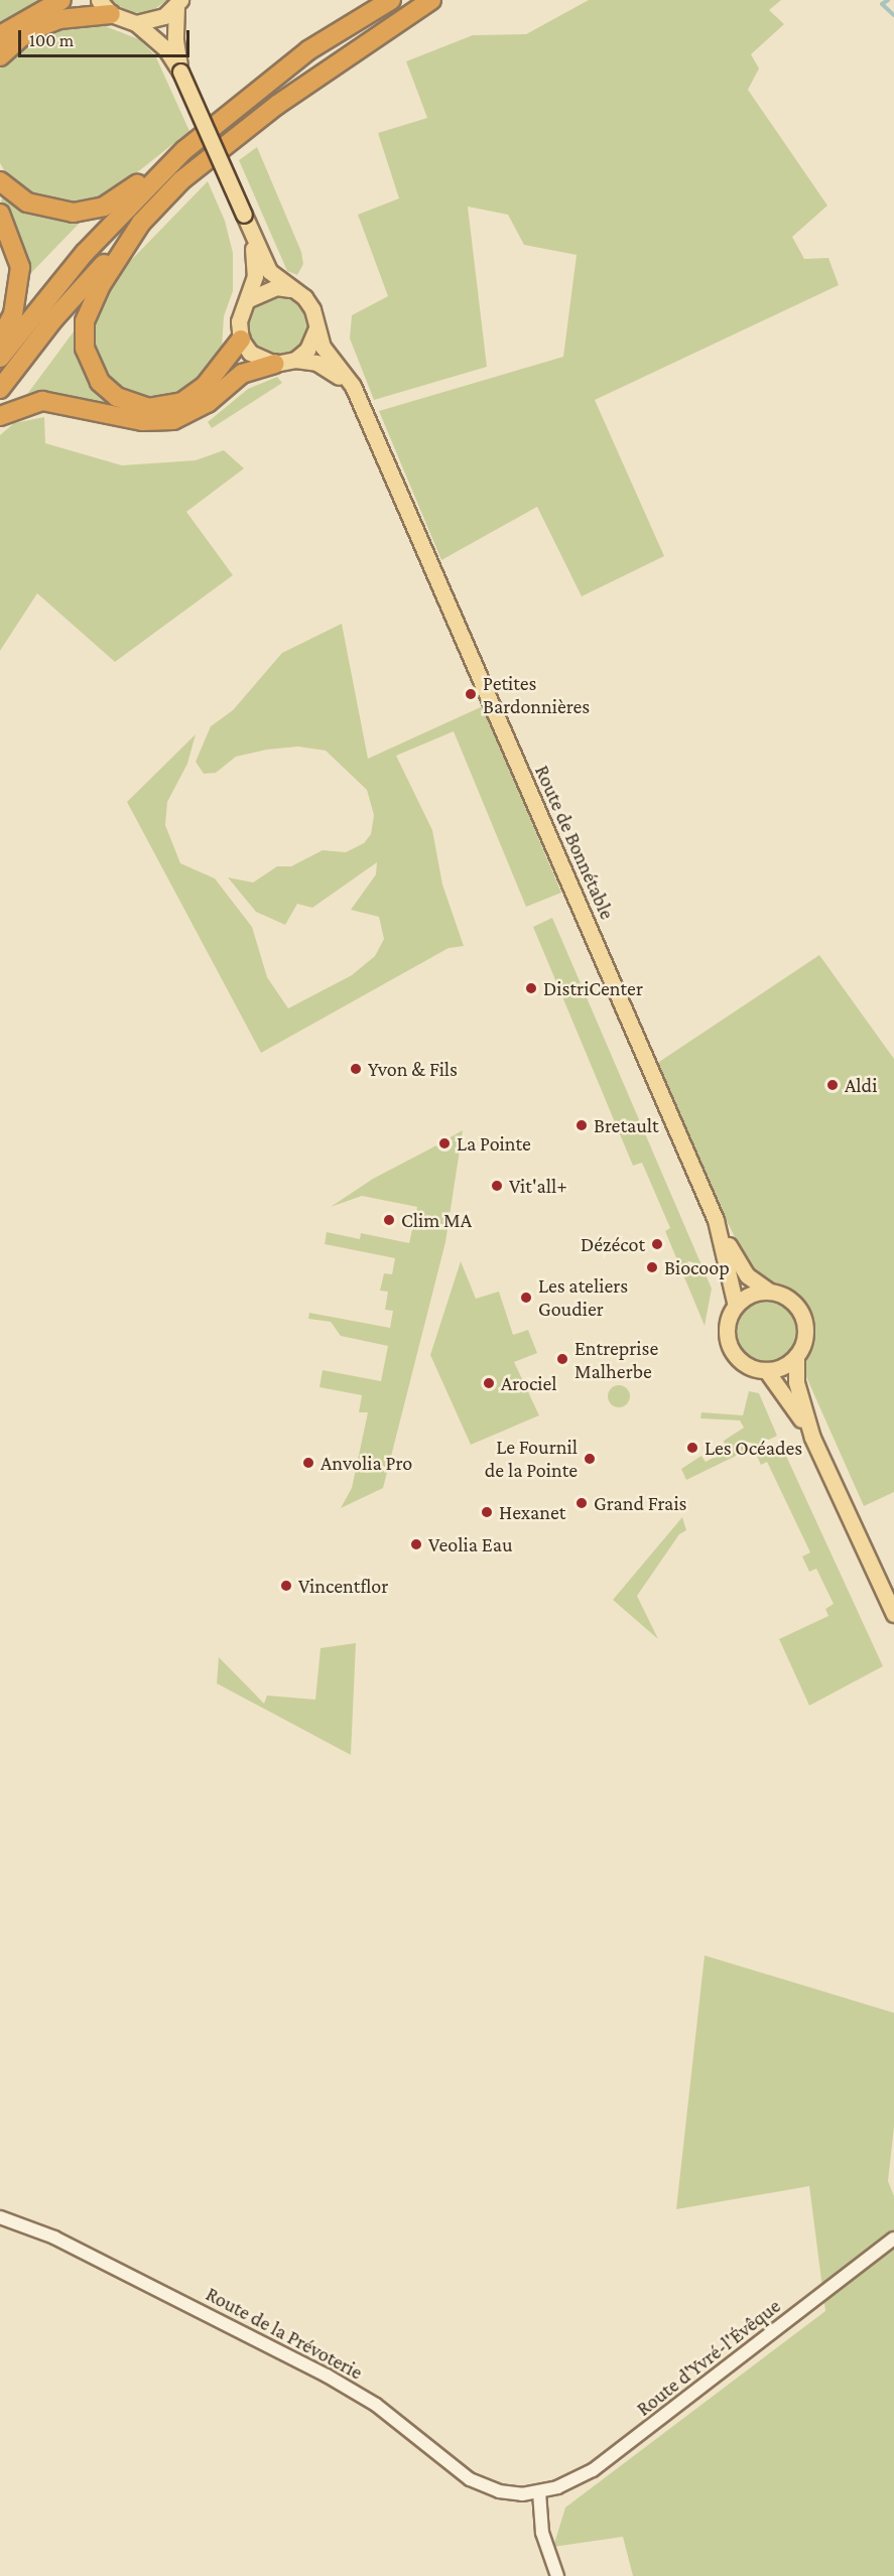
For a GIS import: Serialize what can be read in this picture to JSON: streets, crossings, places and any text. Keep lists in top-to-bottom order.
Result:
{
  "streets": {
    "main road": ["Route de Bonnétable"],
    "street": ["Route de la Prévoterie", "Route d'Yvré-l'Évêque"]
  },
  "crossings": [
    ["Route de la Prévoterie", "Route d'Yvré-l'Évêque"]
  ],
  "places": [
    "Petites Bardonnières",
    "DistriCenter",
    "Yvon & Fils",
    "Aldi",
    "Bretault",
    "La Pointe",
    "Vit'all+",
    "Clim MA",
    "Dézécot",
    "Biocoop",
    "Les ateliers Goudier",
    "Entreprise Malherbe",
    "Arociel",
    "Les Océades",
    "Le Fournil de la Pointe",
    "Anvolia Pro",
    "Grand Frais",
    "Hexanet",
    "Veolia Eau",
    "Vincentflor"
  ],
  "scale_bar": "100 m"
}
